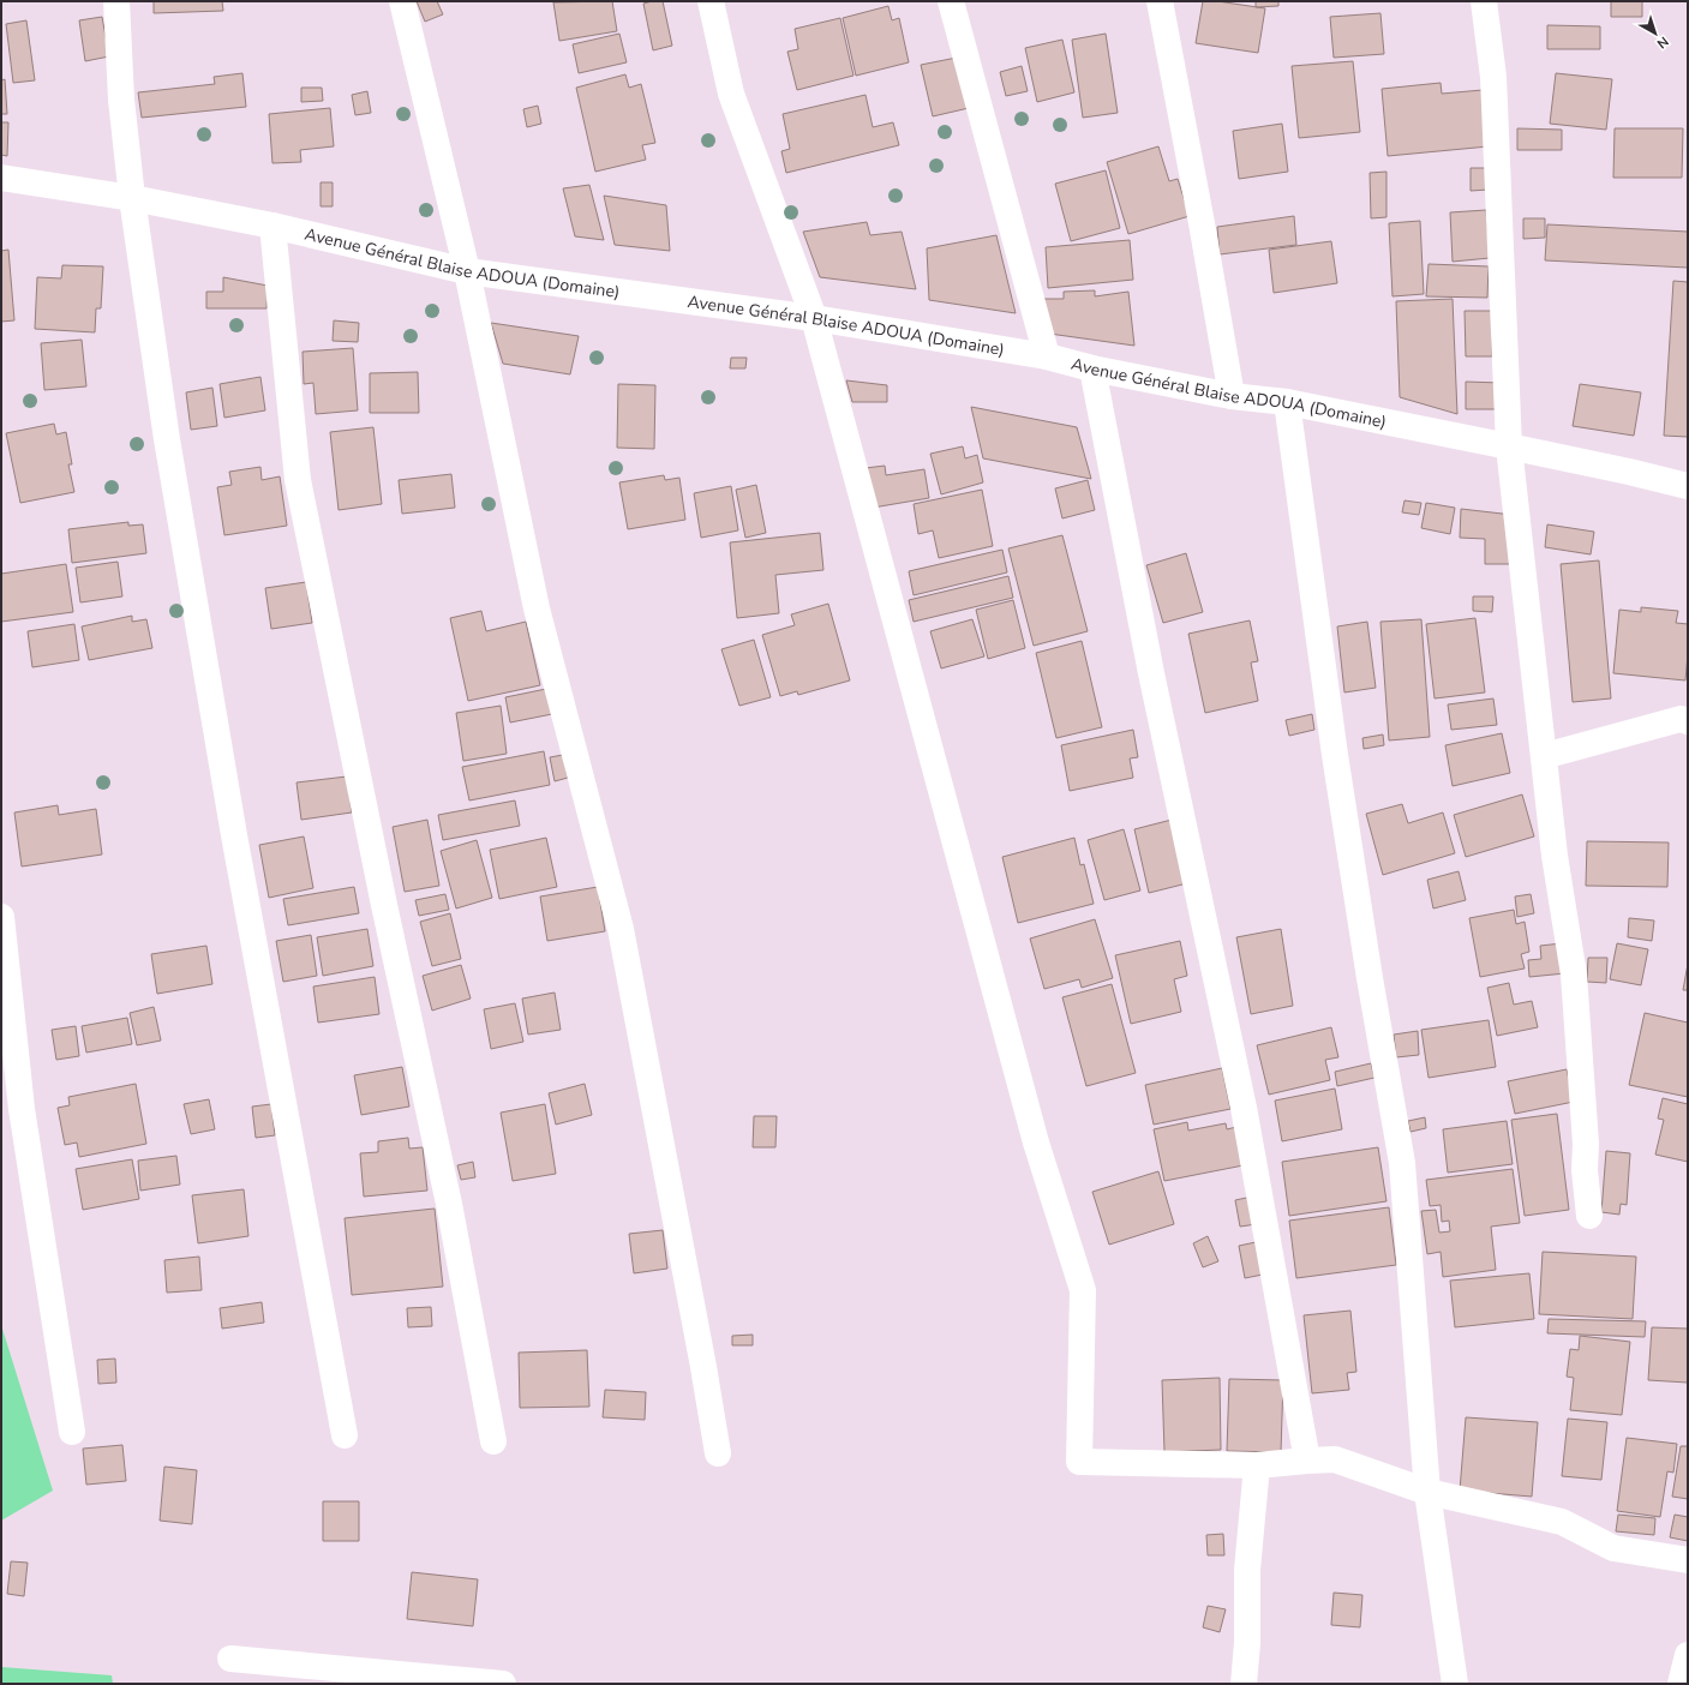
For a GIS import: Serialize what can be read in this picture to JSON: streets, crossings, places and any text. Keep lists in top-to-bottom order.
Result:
{
  "streets": {
    "street": ["Avenue Général Blaise ADOUA (Domaine)"]
  },
  "north": "bottom right"
}
